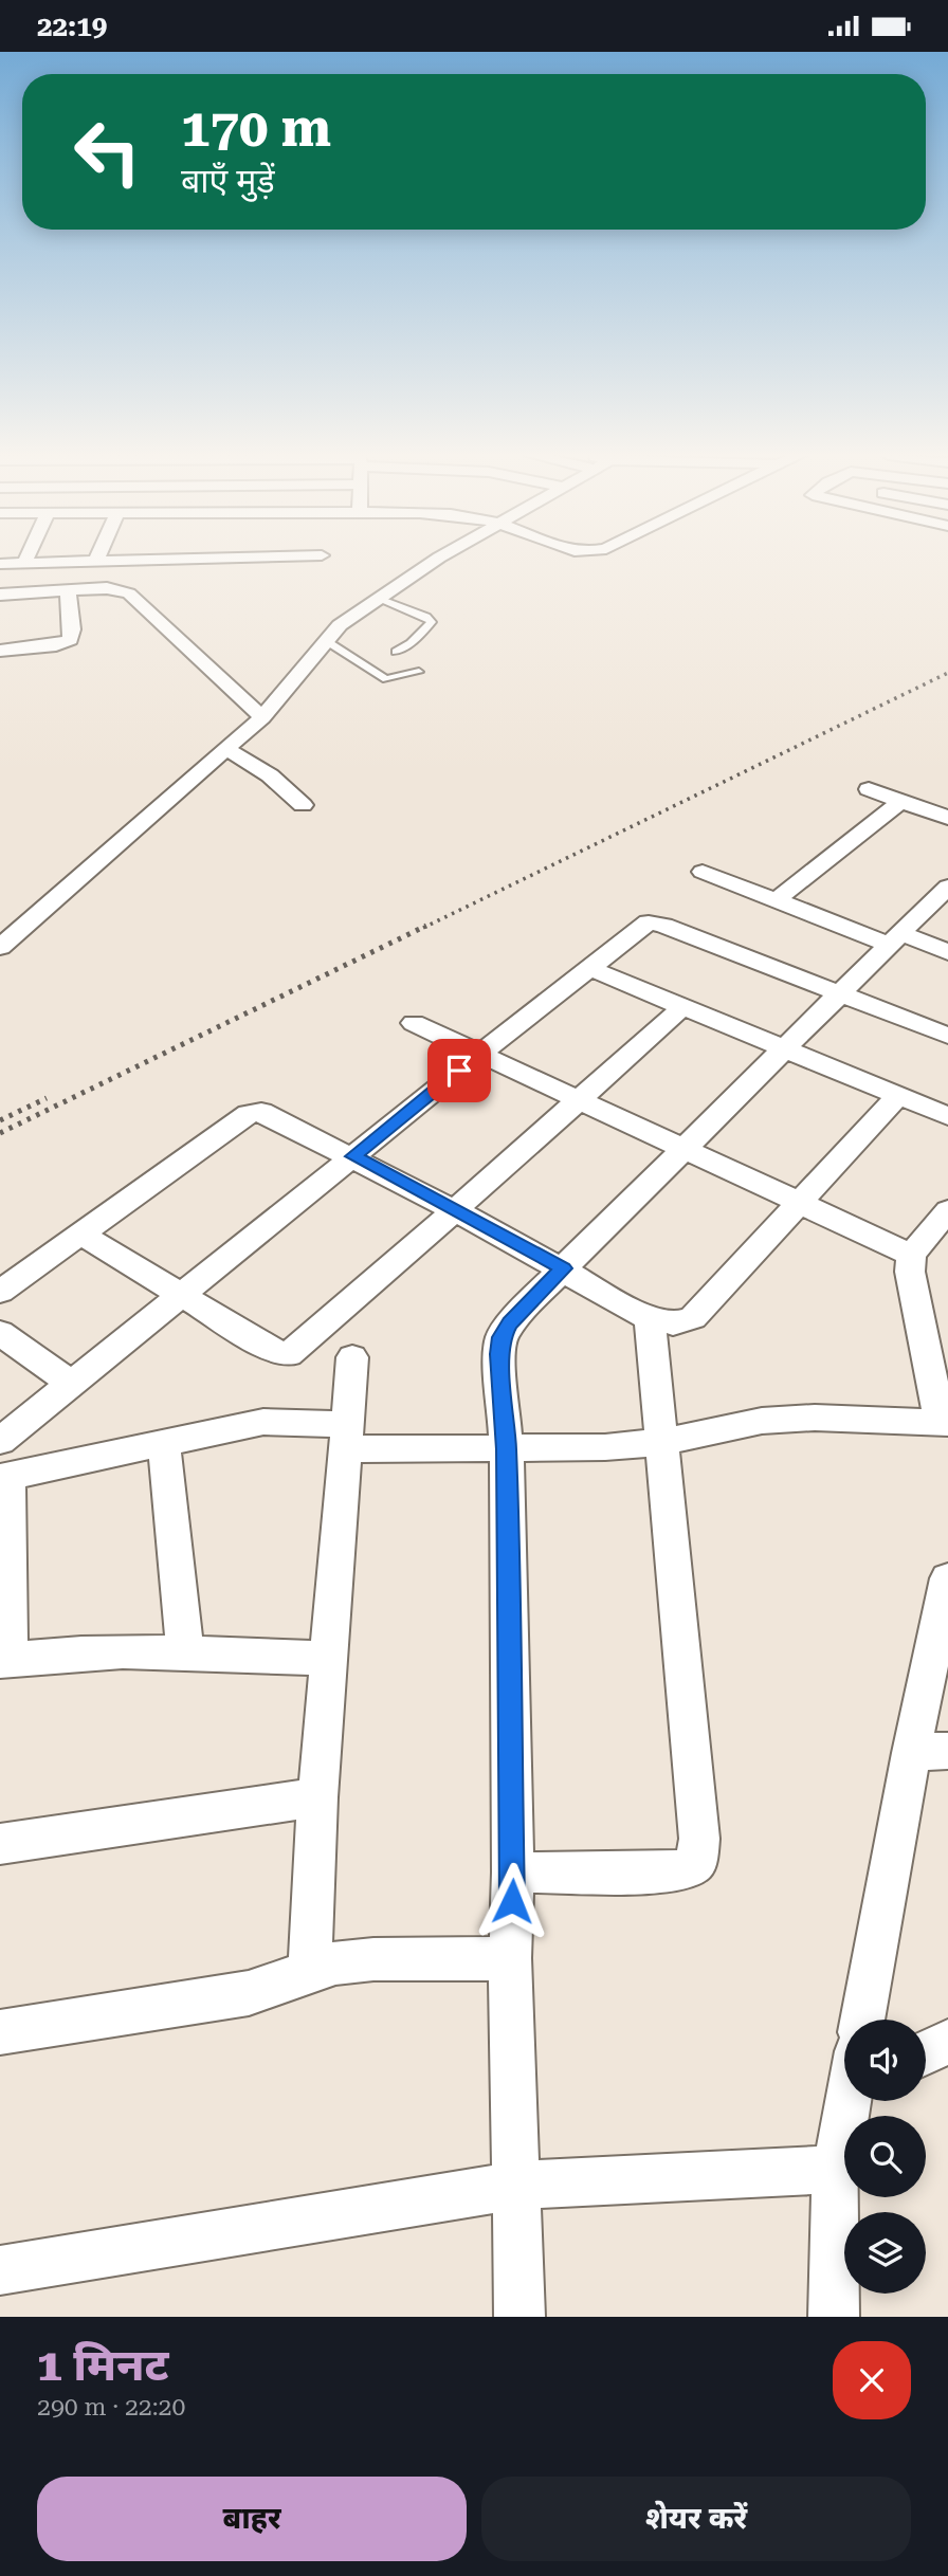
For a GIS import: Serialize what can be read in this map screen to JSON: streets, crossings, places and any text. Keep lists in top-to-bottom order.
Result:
{
  "page": {
    "status": "22:19",
    "turn": ["170 m", "बाएँ मुड़ें"],
    "heading": ["1 मिनट", "290 m · 22:20"],
    "buttons": ["बाहर", "शेयर करें"]
  }
}
